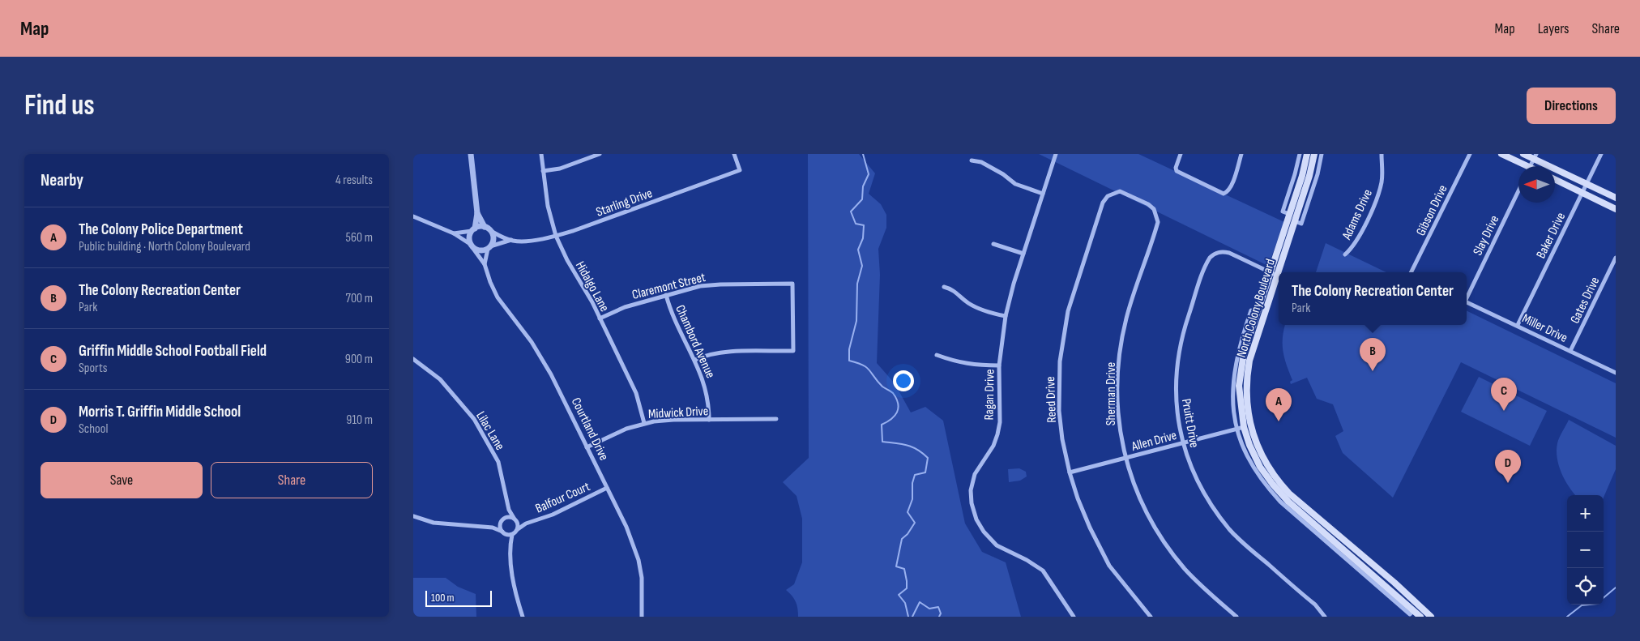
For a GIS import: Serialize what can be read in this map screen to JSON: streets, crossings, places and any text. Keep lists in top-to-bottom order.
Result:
{
  "streets": {
    "main road": ["North Colony Boulevard"],
    "street": [
      "Starling Drive",
      "Gibson Drive",
      "Adams Drive",
      "Slay Drive",
      "Baker Drive",
      "Claremont Street",
      "Hidalgo Lane",
      "Gates Drive",
      "Miller Drive",
      "Chambord Avenue",
      "Sherman Drive",
      "Ragan Drive",
      "Reed Drive",
      "Midwick Drive",
      "Pruitt Drive",
      "Courtland Drive",
      "Lilac Lane",
      "Allen Drive",
      "Balfour Court"
    ]
  },
  "crossings": [
    ["Starling Drive", "Hidalgo Lane"],
    ["Starling Drive", "Courtland Drive"],
    ["Baker Drive", "Miller Drive"],
    ["Claremont Street", "Hidalgo Lane"],
    ["Claremont Street", "Chambord Avenue"],
    ["Hidalgo Lane", "Midwick Drive"],
    ["Gates Drive", "Miller Drive"],
    ["North Colony Boulevard", "Pruitt Drive"],
    ["North Colony Boulevard", "Allen Drive"],
    ["Chambord Avenue", "Midwick Drive"],
    ["Sherman Drive", "Reed Drive"],
    ["Sherman Drive", "Allen Drive"],
    ["Reed Drive", "Allen Drive"],
    ["Midwick Drive", "Courtland Drive"],
    ["Pruitt Drive", "Allen Drive"],
    ["Courtland Drive", "Balfour Court"],
    ["Lilac Lane", "Balfour Court"]
  ],
  "scale_bar": "100 m",
  "north": "left",
  "page": {
    "header": "Map",
    "nav": ["Map", "Layers", "Share"],
    "buttons": [
      "Directions",
      ["Save", "Share"]
    ],
    "title": "Find us",
    "heading": ["Nearby", "4 results"],
    "list": [
      {
        "mark": "A",
        "name": "The Colony Police Department",
        "note": "Public building · North Colony Boulevard",
        "value": "560 m"
      },
      {
        "mark": "B",
        "name": "The Colony Recreation Center",
        "note": "Park",
        "value": "700 m"
      },
      {
        "mark": "C",
        "name": "Griffin Middle School Football Field",
        "note": "Sports",
        "value": "900 m"
      },
      {
        "mark": "D",
        "name": "Morris T. Griffin Middle School",
        "note": "School",
        "value": "910 m"
      }
    ],
    "popup": ["The Colony Recreation Center", "Park"],
    "pins": [
      "B",
      "C",
      "A",
      "D"
    ],
    "map_buttons": ["+", "−"],
    "scale": "100 m"
  }
}
